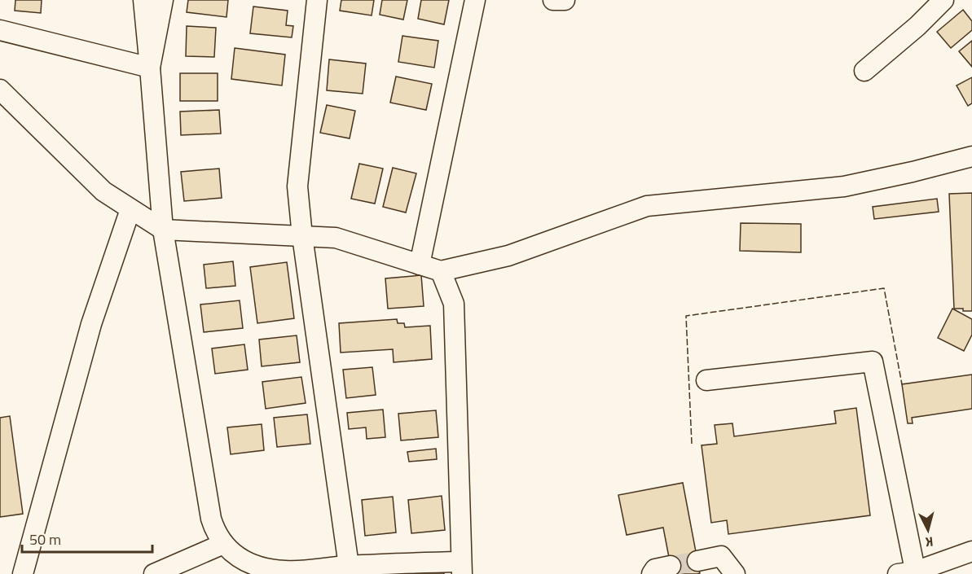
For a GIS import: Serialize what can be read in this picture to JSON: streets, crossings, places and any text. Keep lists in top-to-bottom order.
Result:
{
  "scale_bar": "50 m",
  "north": "bottom"
}
